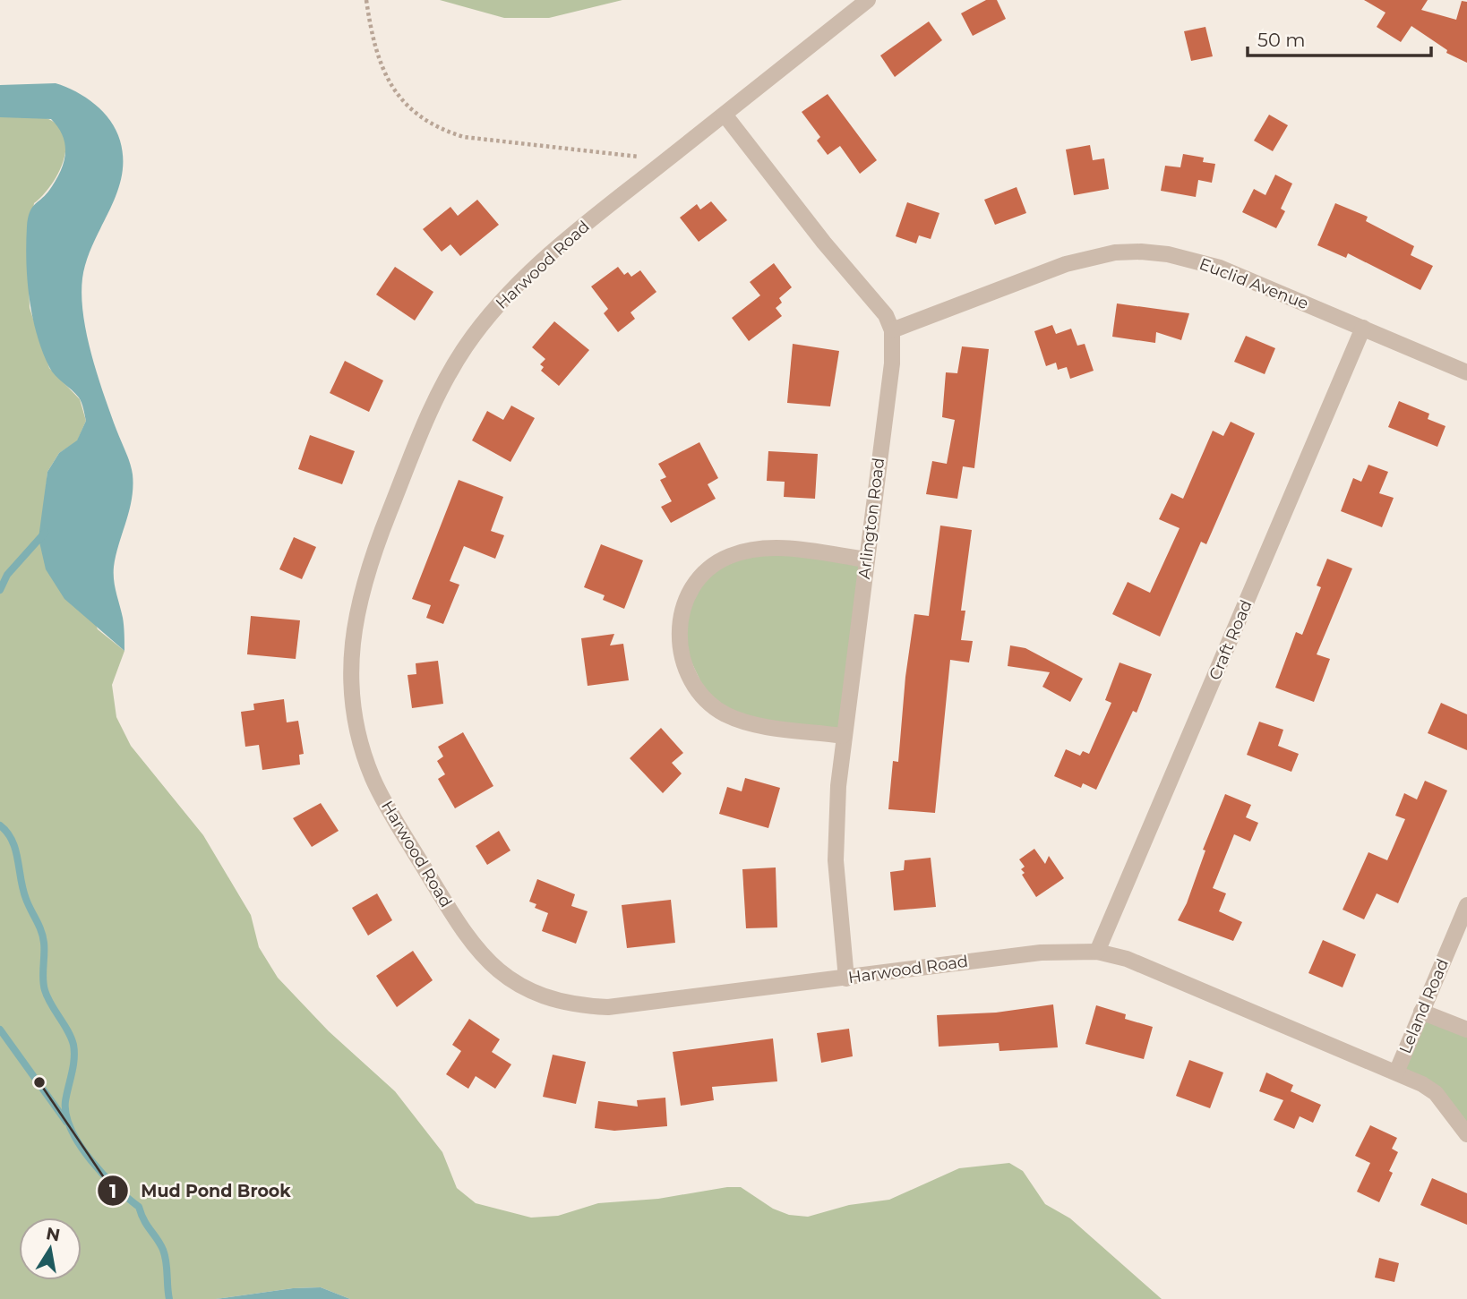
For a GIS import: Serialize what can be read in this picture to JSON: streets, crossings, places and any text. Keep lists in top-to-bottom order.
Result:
{
  "streets": {
    "street": [
      "Harwood Road",
      "Euclid Avenue",
      "Arlington Road",
      "Craft Road",
      "Leland Road"
    ]
  },
  "crossings": [
    ["Harwood Road", "Arlington Road"],
    ["Harwood Road", "Craft Road"],
    ["Harwood Road", "Leland Road"],
    ["Euclid Avenue", "Arlington Road"],
    ["Euclid Avenue", "Craft Road"]
  ],
  "places": ["Mud Pond Brook"],
  "scale_bar": "50 m",
  "north": "top"
}
